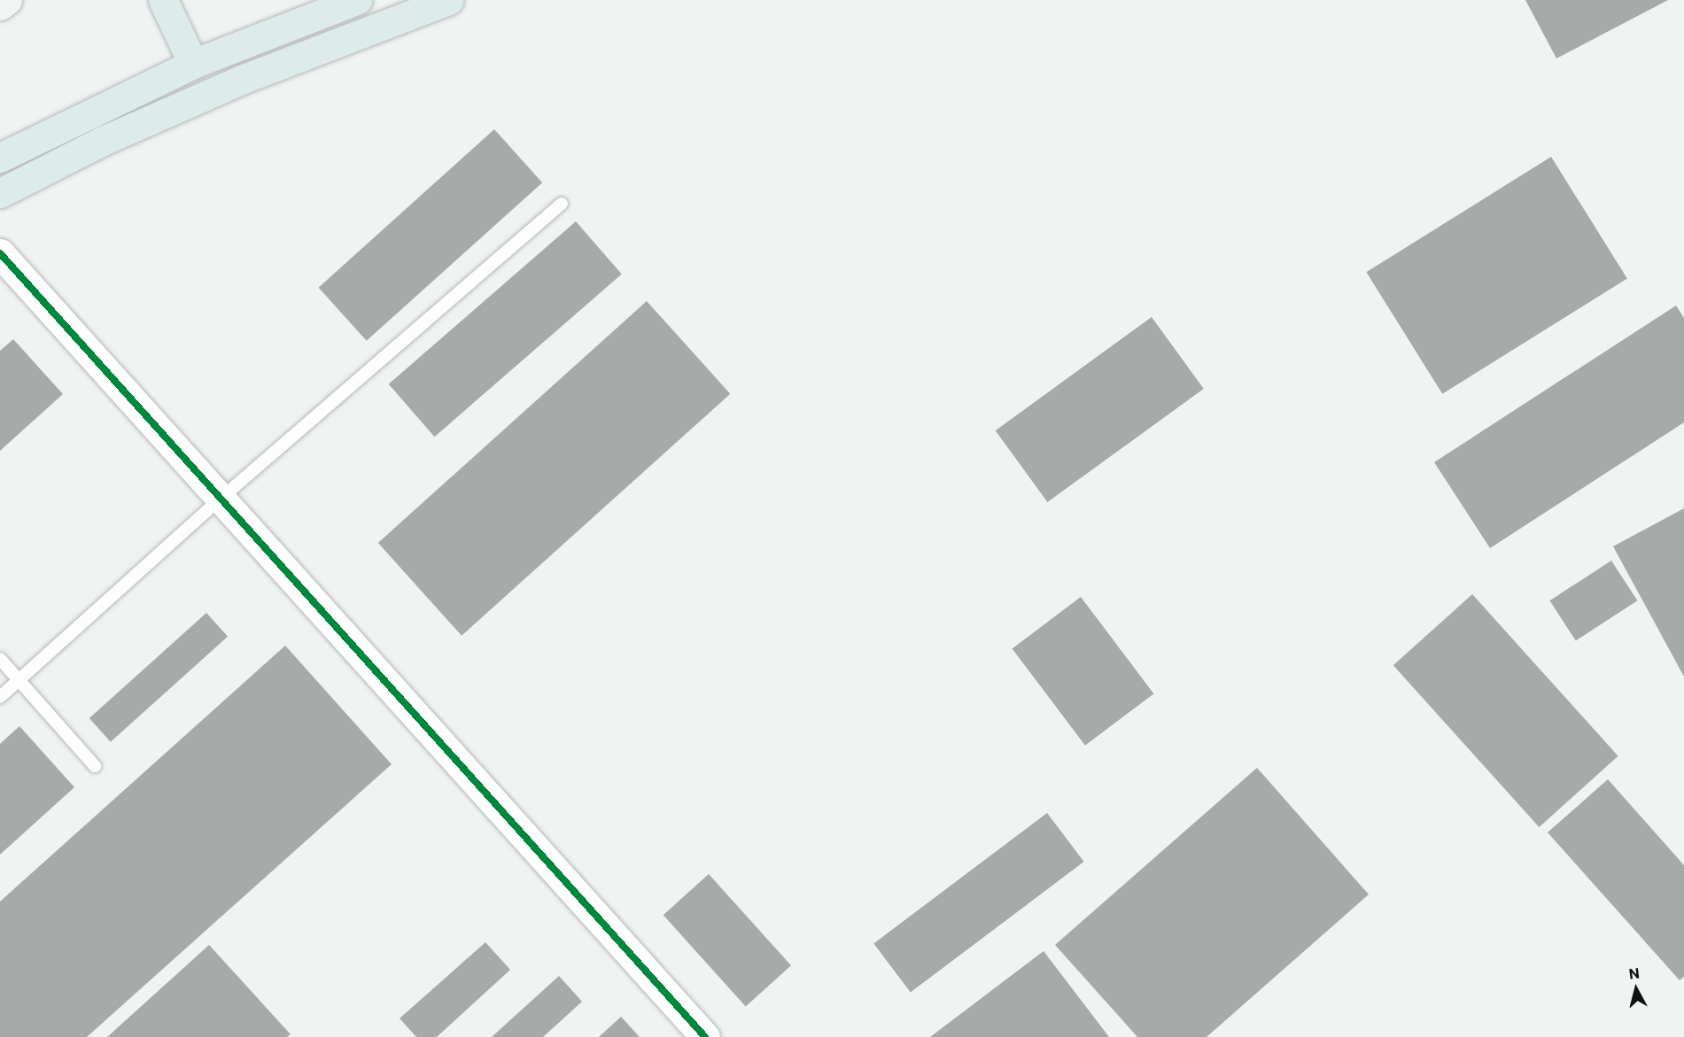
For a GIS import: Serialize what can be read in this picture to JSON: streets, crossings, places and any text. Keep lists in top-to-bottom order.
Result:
{
  "north": "top"
}
